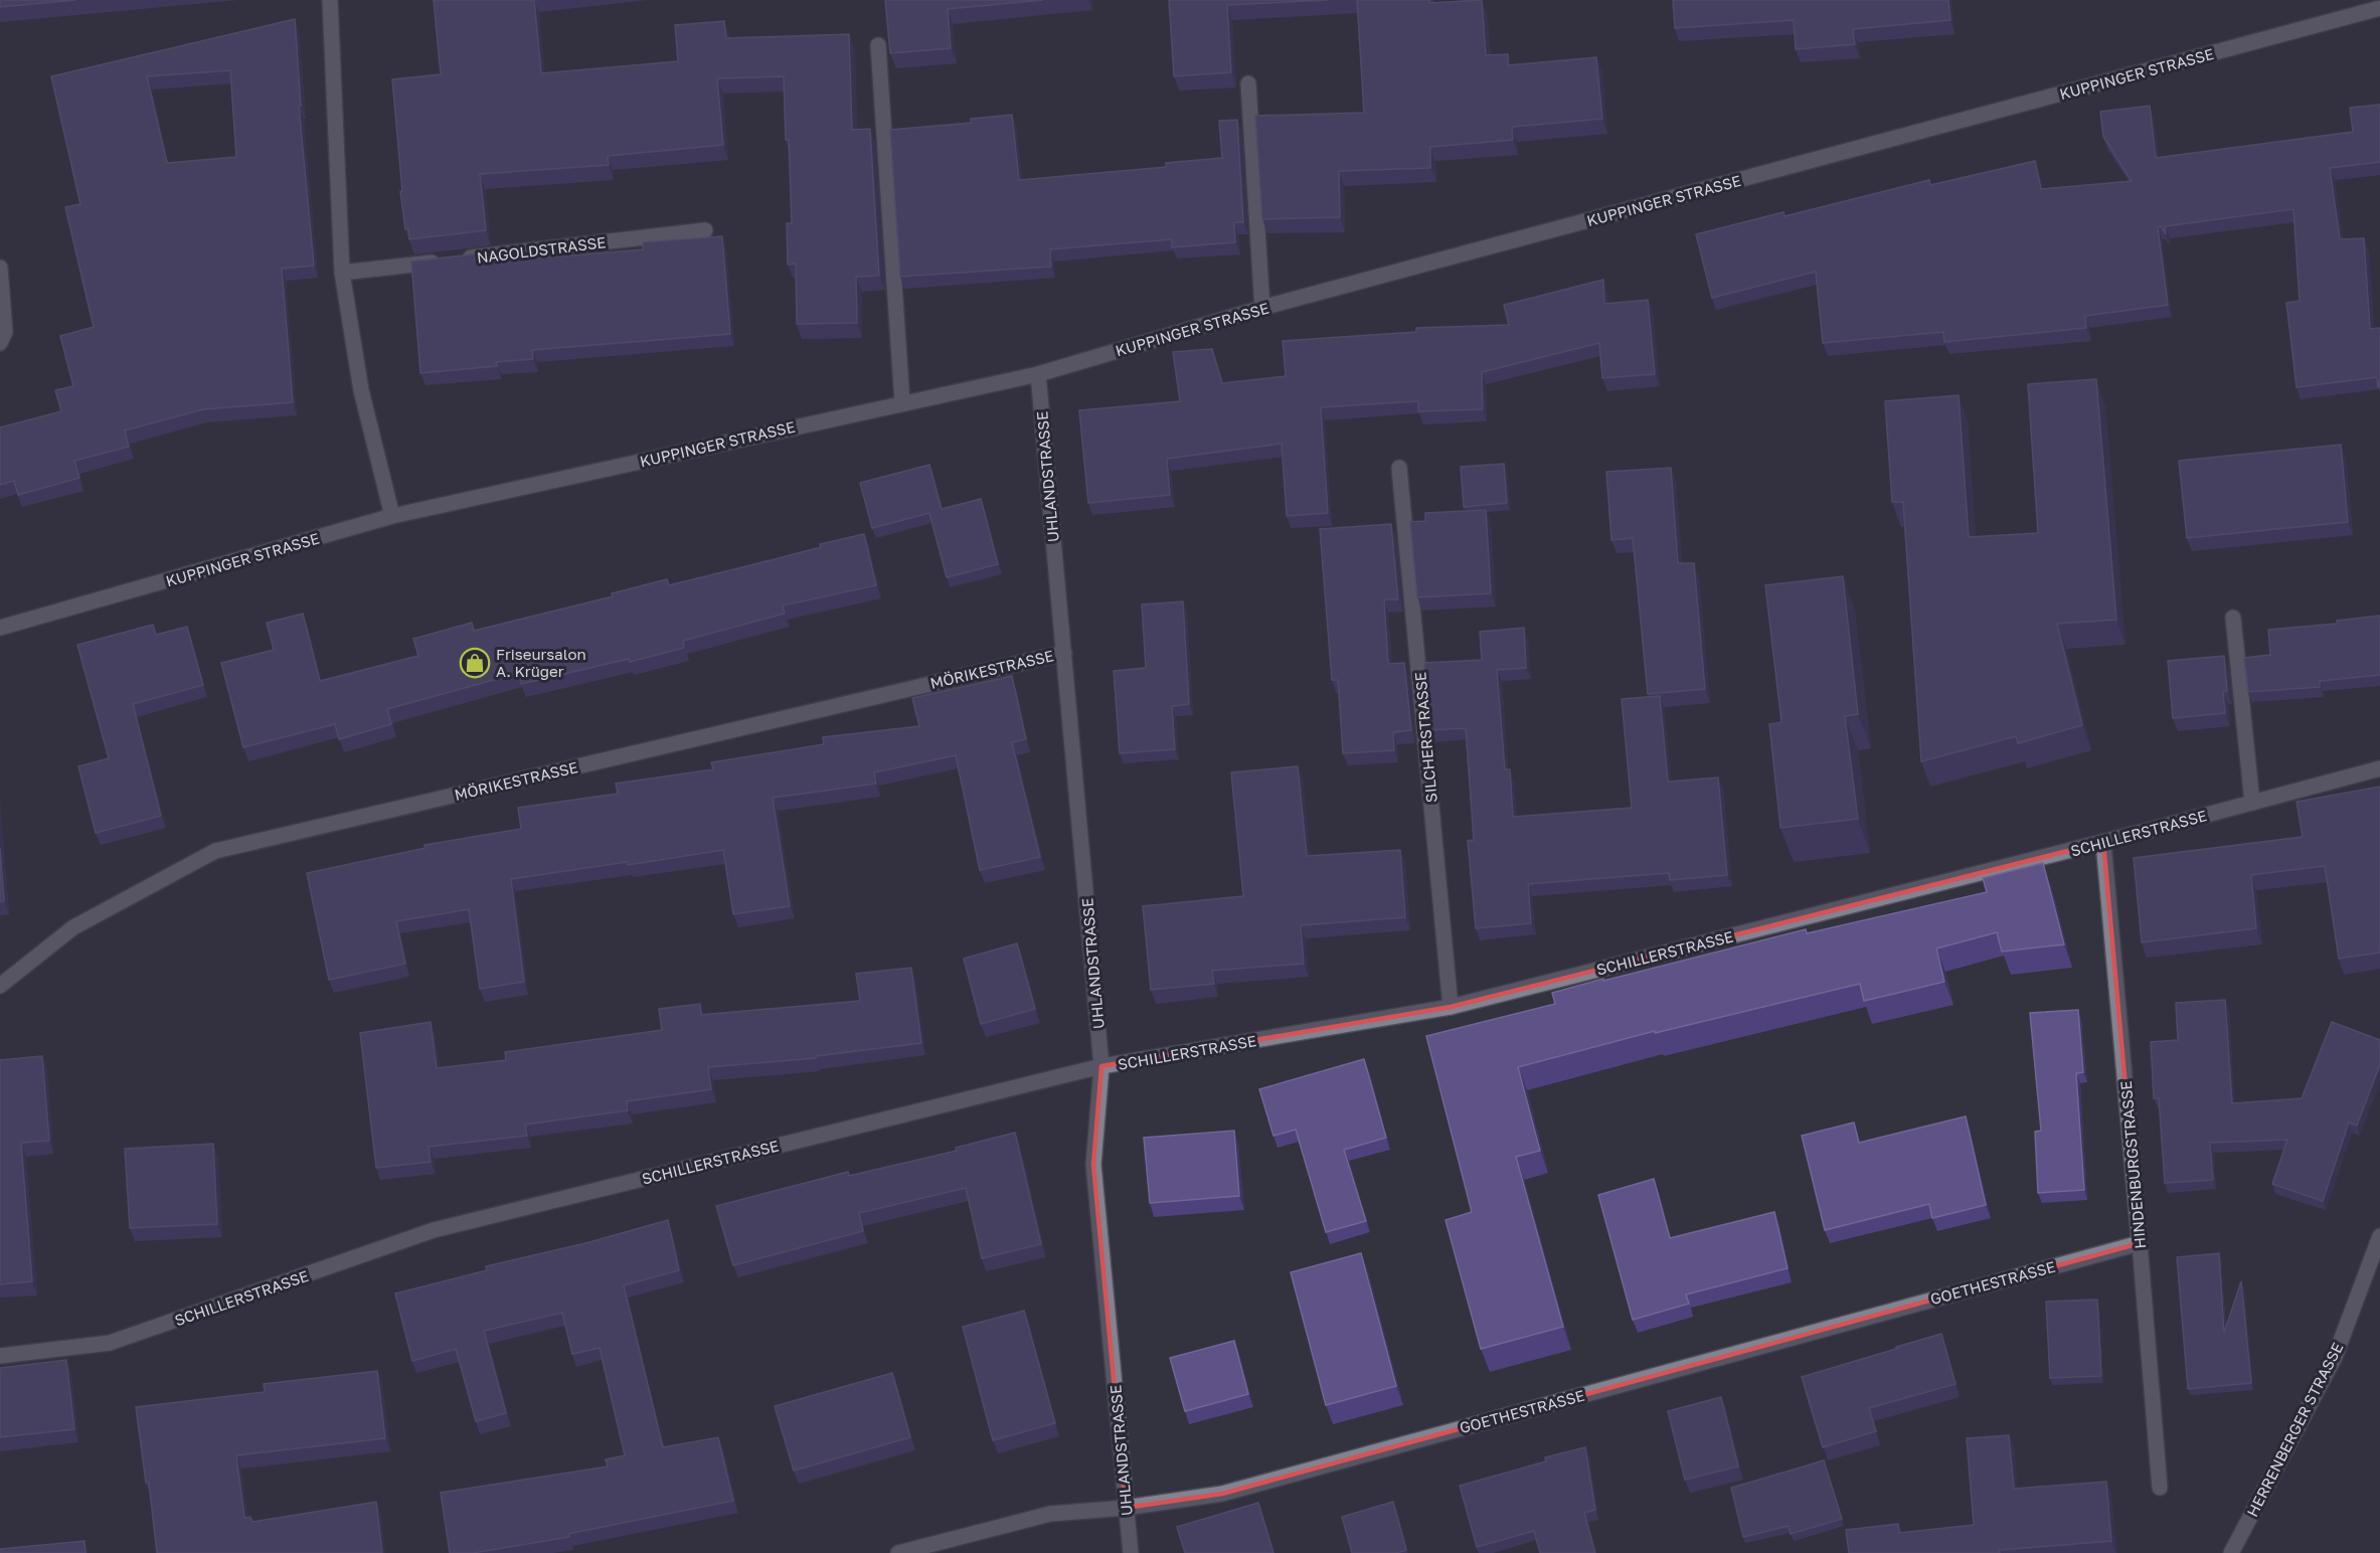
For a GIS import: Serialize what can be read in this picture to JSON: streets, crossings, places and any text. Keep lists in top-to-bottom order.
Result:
{
  "streets": {
    "street": [
      "KUPPINGER STRASSE",
      "NAGOLDSTRASSE",
      "UHLANDSTRASSE",
      "MÖRIKESTRASSE",
      "SILCHERSTRASSE",
      "SCHILLERSTRASSE",
      "HINDENBURGSTRASSE",
      "GOETHESTRASSE",
      "HERRENBERGER STRASSE"
    ]
  },
  "crossings": [
    ["KUPPINGER STRASSE", "UHLANDSTRASSE"],
    ["UHLANDSTRASSE", "MÖRIKESTRASSE"],
    ["UHLANDSTRASSE", "SCHILLERSTRASSE"],
    ["UHLANDSTRASSE", "GOETHESTRASSE"],
    ["SILCHERSTRASSE", "SCHILLERSTRASSE"],
    ["SCHILLERSTRASSE", "HINDENBURGSTRASSE"],
    ["HINDENBURGSTRASSE", "GOETHESTRASSE"]
  ],
  "places": {
    "shop": ["Friseursalon A. Krüger"]
  }
}
